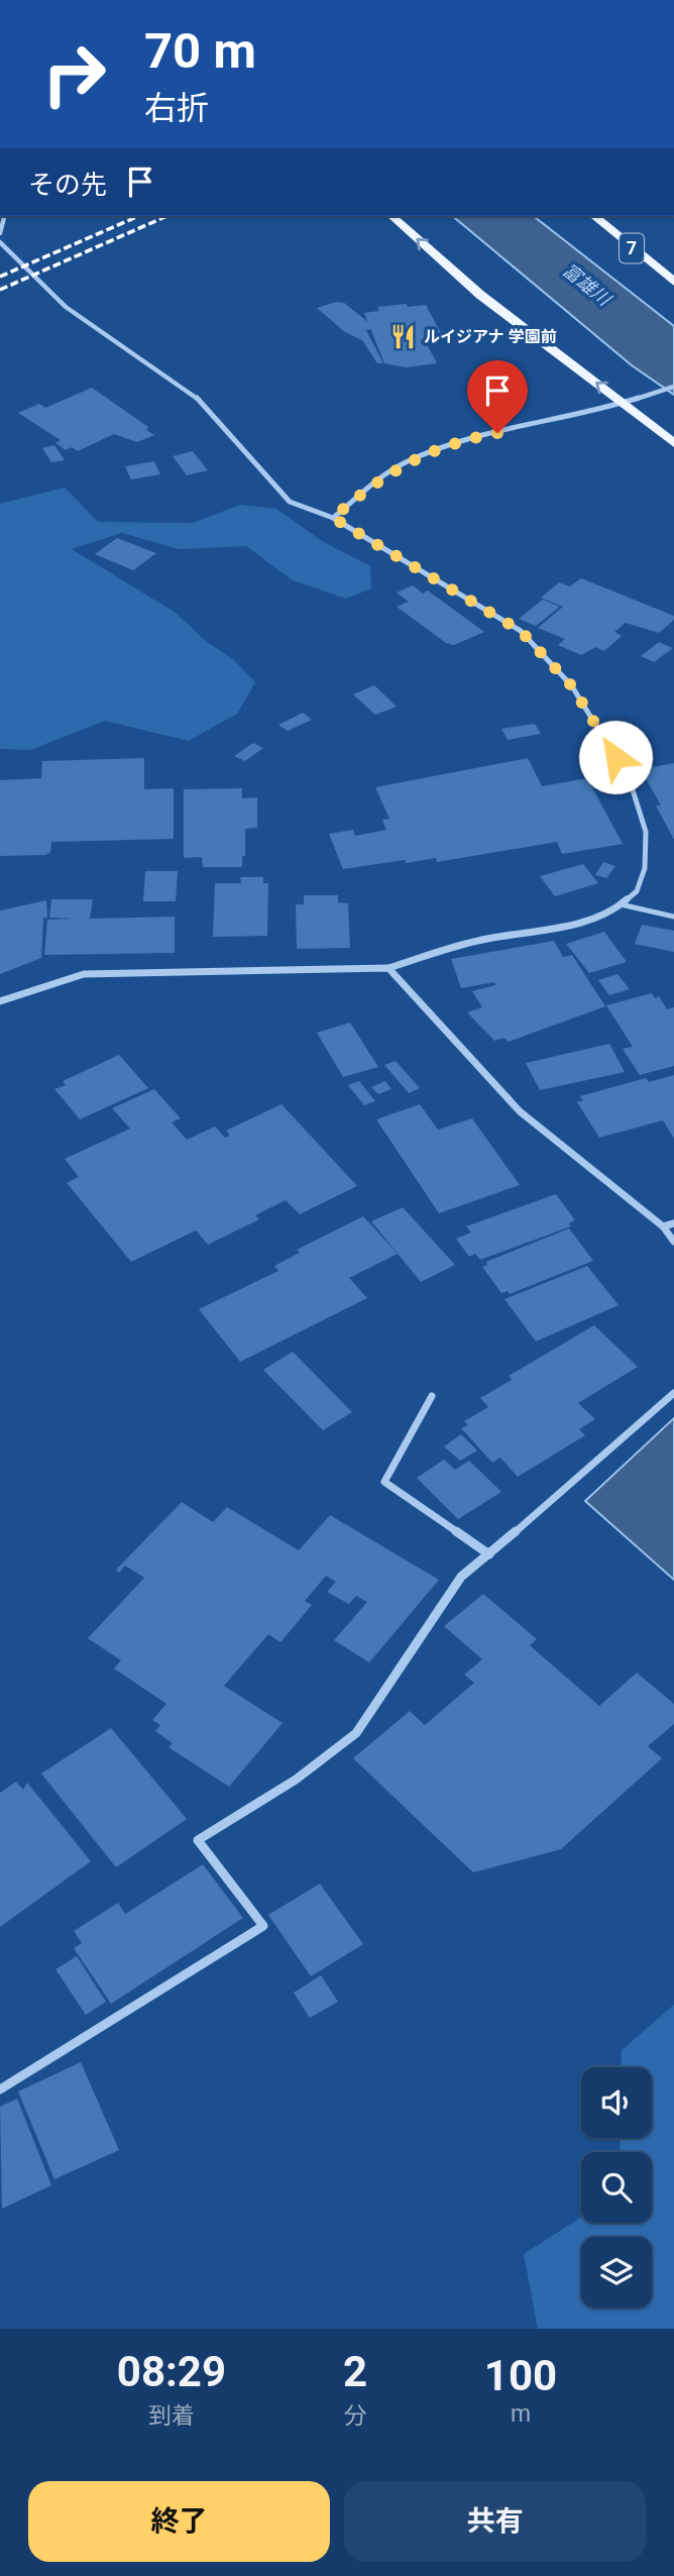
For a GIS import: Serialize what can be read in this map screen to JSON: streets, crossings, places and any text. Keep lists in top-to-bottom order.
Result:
{
  "streets": {
    "main road": ["7"]
  },
  "water": ["富雄川"],
  "places": {
    "restaurant": ["ルイジアナ 学園前"]
  },
  "page": {
    "turn": ["70 m", "右折"],
    "then": "その先",
    "eta": [
      "08:29",
      "到着",
      "2",
      "分",
      "100",
      "m"
    ],
    "buttons": ["終了", "共有"]
  }
}
